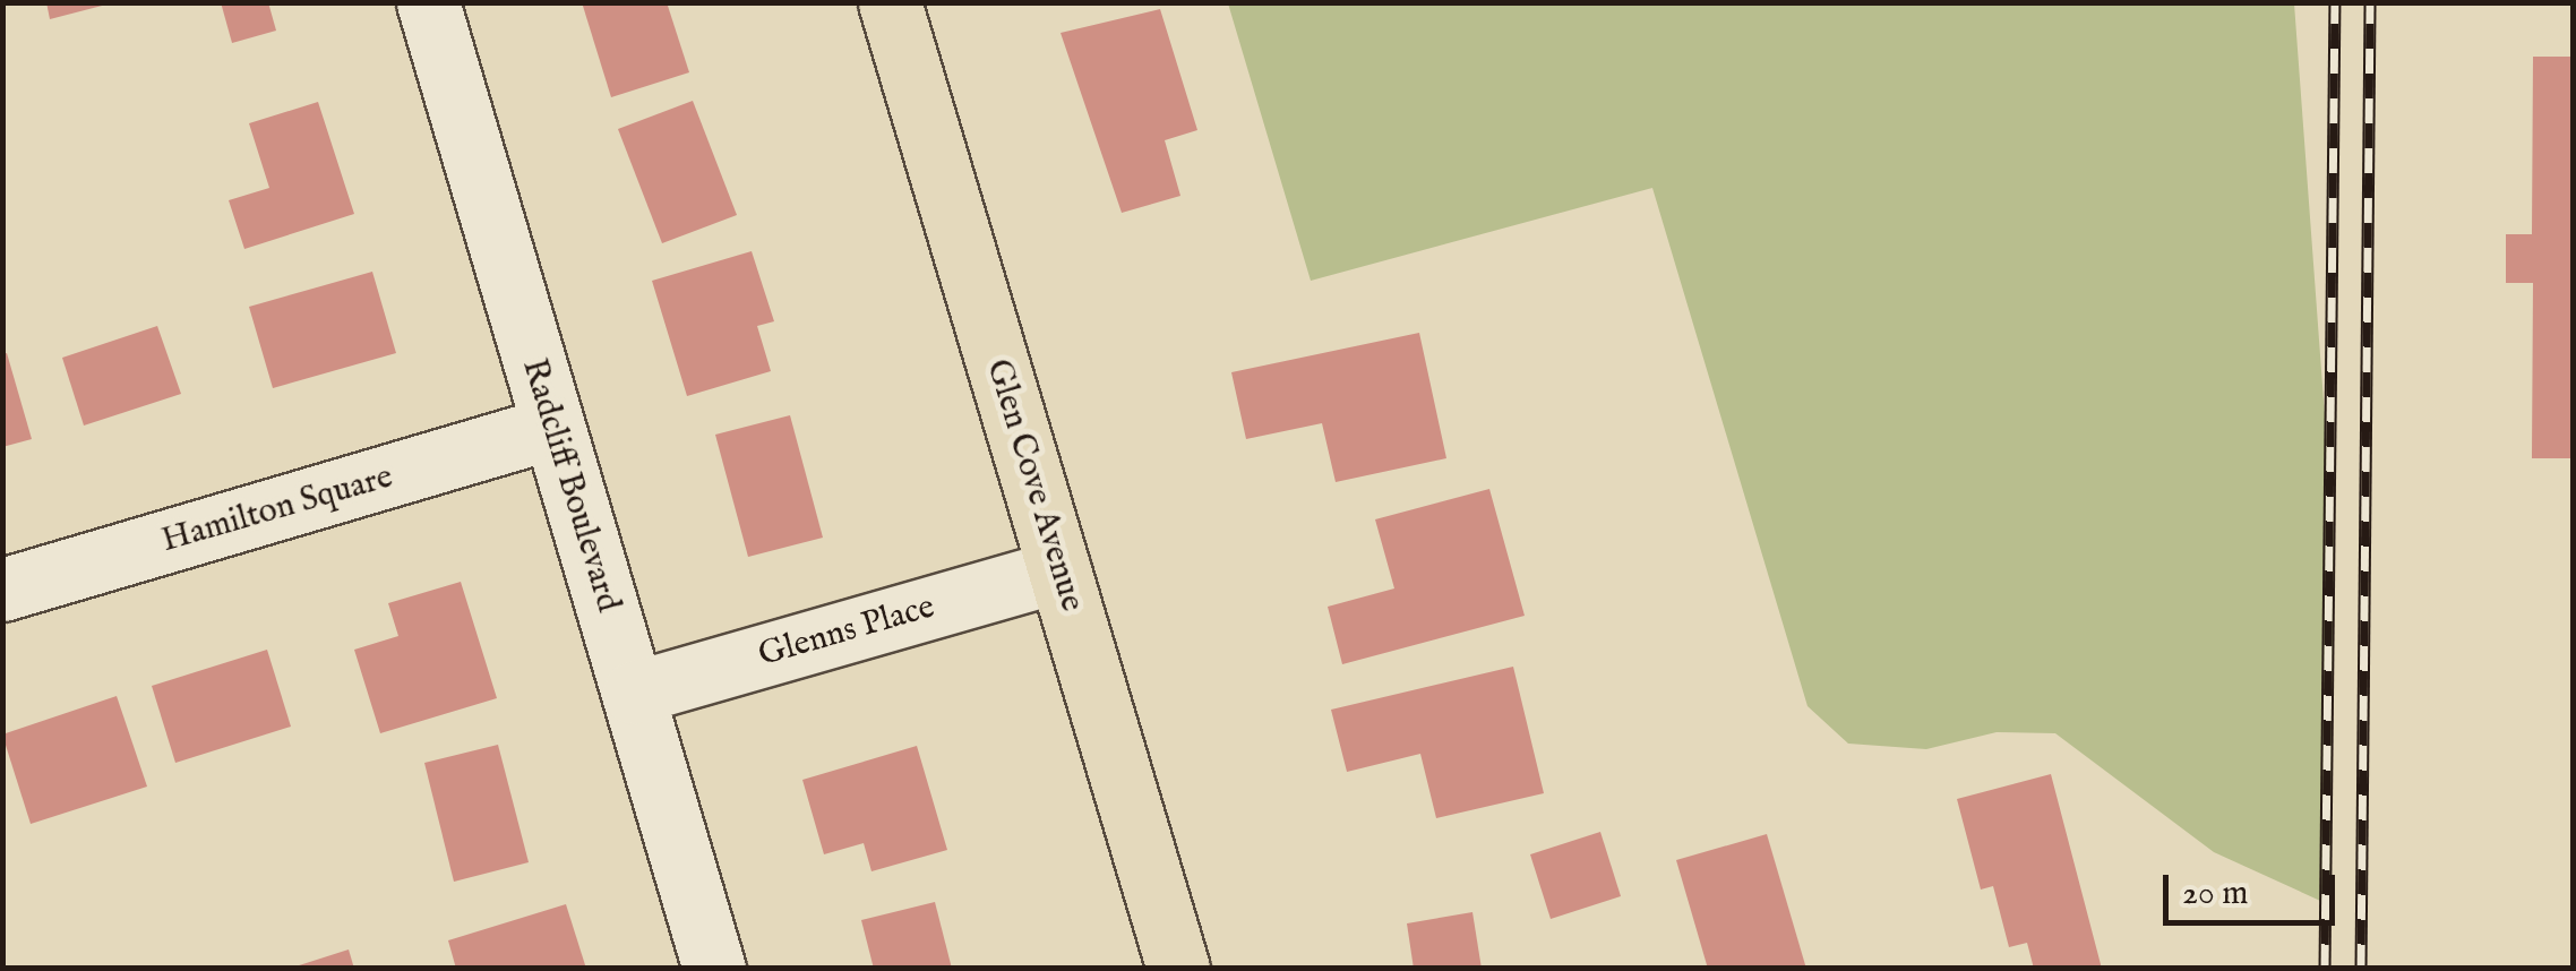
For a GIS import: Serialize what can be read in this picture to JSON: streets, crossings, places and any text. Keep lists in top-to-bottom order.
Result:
{
  "streets": {
    "main road": ["Glen Cove Avenue"],
    "street": ["Radcliff Boulevard", "Hamilton Square", "Glenns Place"]
  },
  "crossings": [
    ["Radcliff Boulevard", "Hamilton Square"],
    ["Radcliff Boulevard", "Glenns Place"],
    ["Glen Cove Avenue", "Glenns Place"]
  ],
  "scale_bar": "20 m"
}
